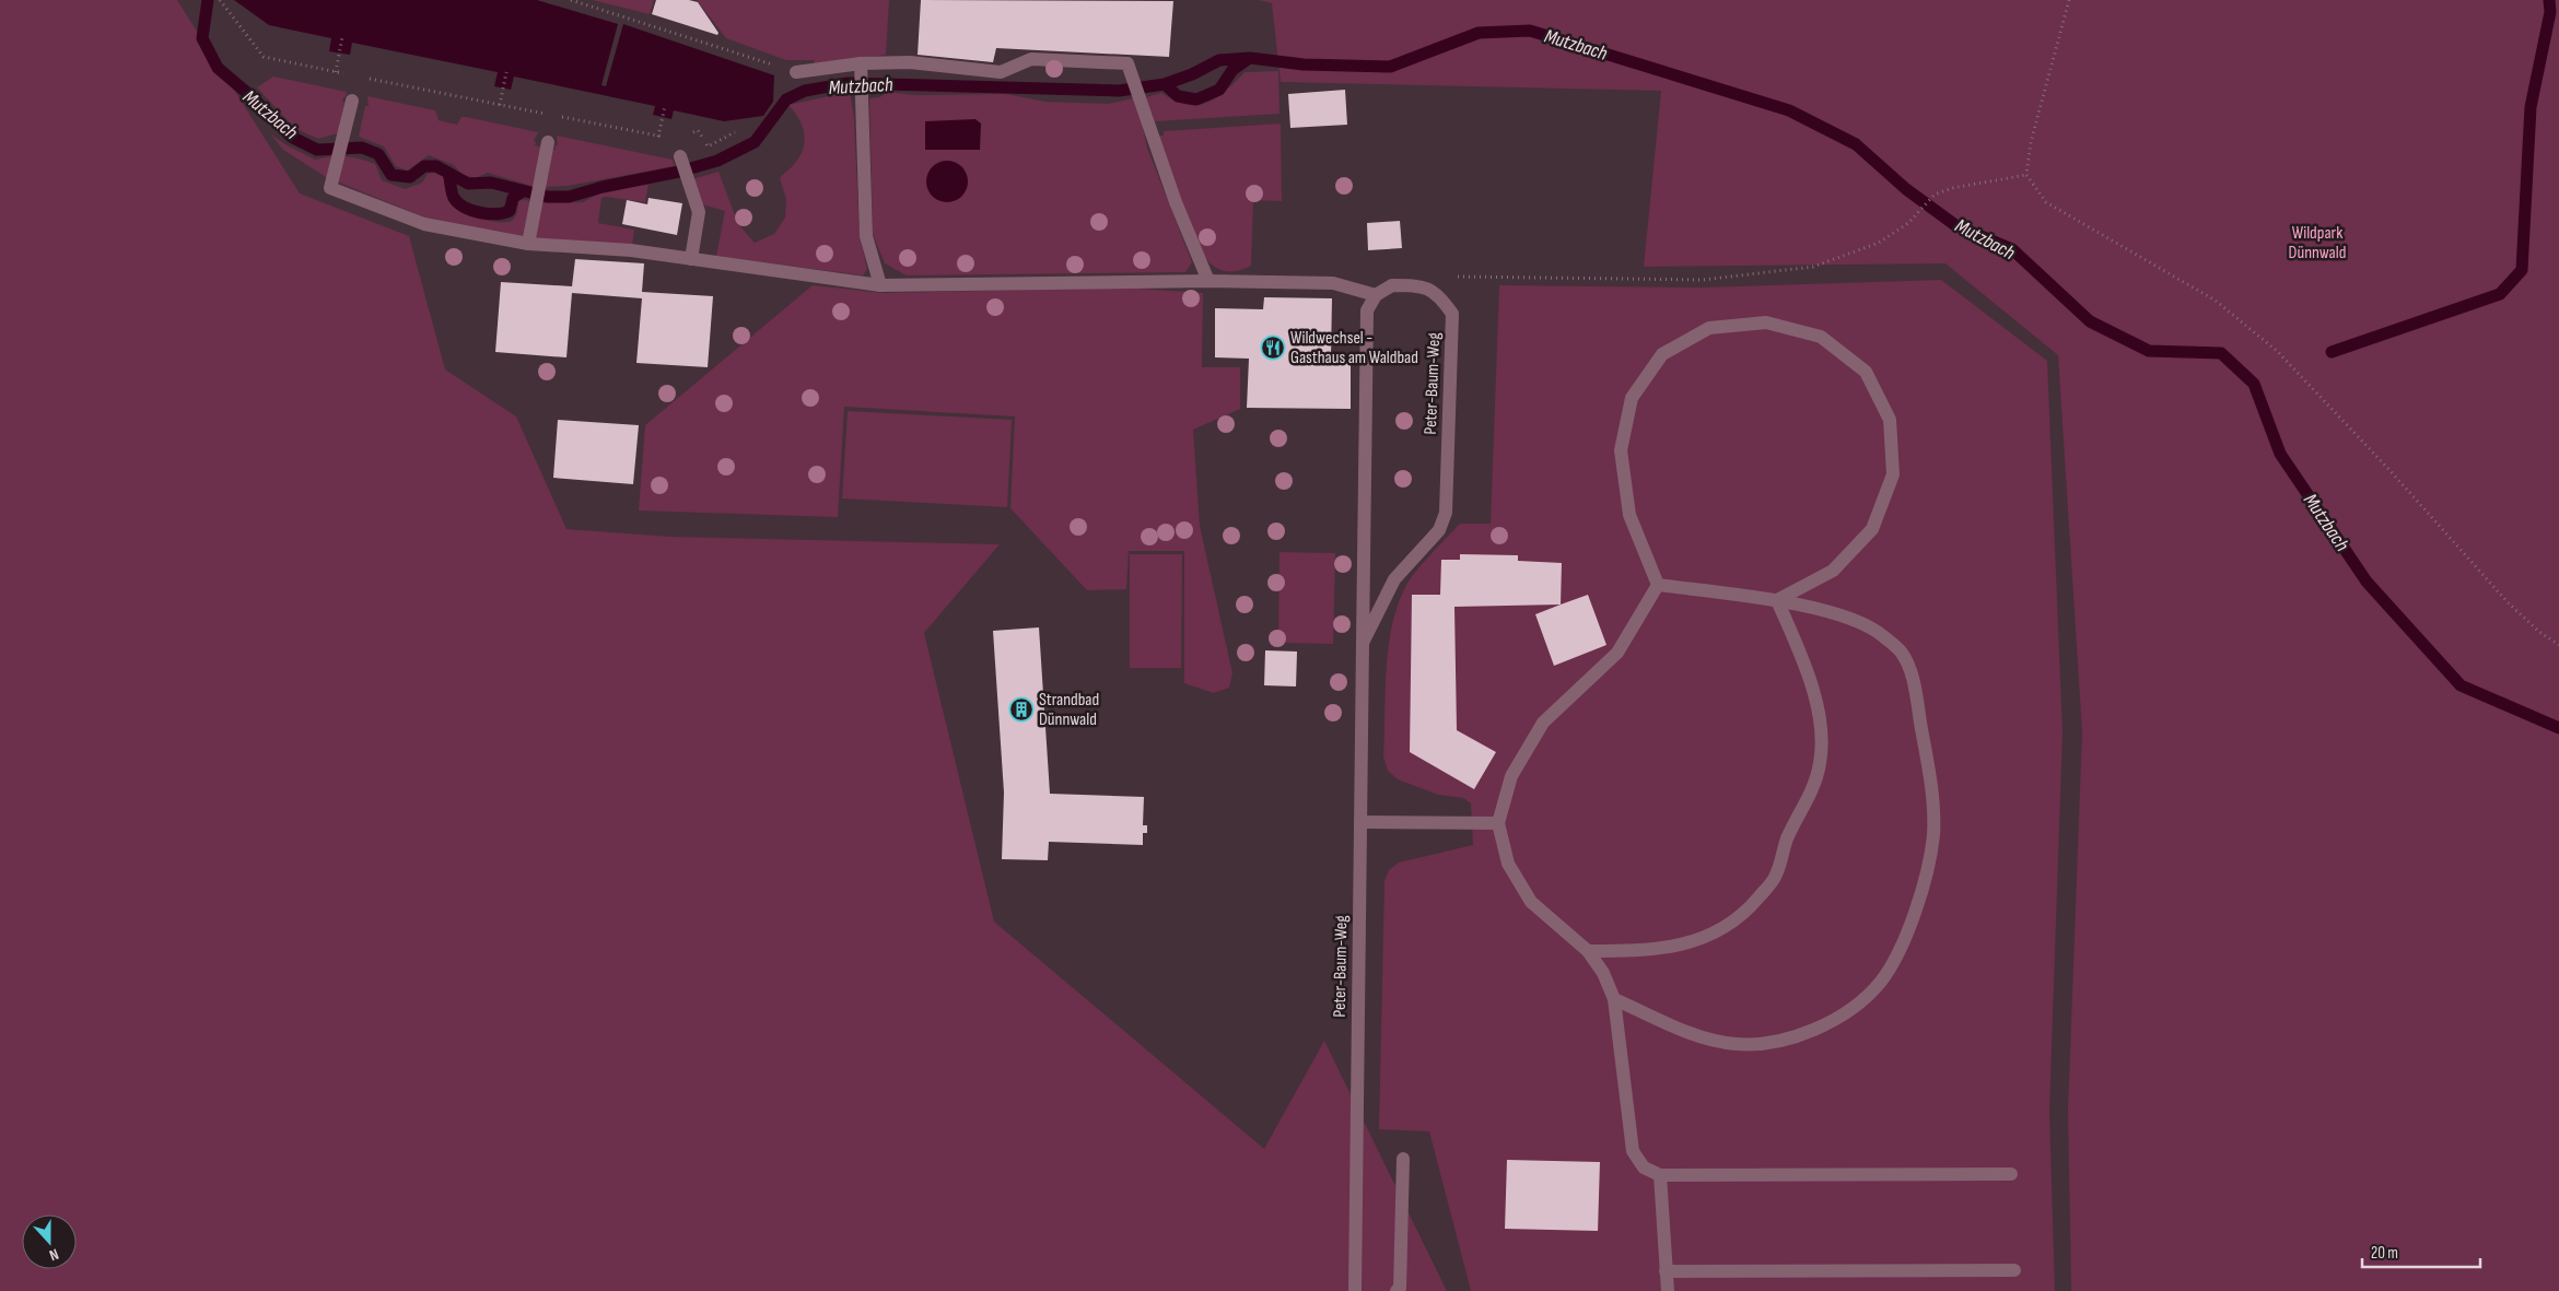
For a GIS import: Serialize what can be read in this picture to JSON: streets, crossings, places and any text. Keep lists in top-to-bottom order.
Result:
{
  "streets": {
    "street": ["Peter-Baum-Weg"]
  },
  "water": ["Mutzbach"],
  "parks": ["Wildpark Dünnwald"],
  "places": {
    "restaurant": ["Wildwechsel - Gasthaus am Waldbad"],
    "building": ["Strandbad Dünnwald"]
  },
  "scale_bar": "20 m",
  "north": "bottom"
}
